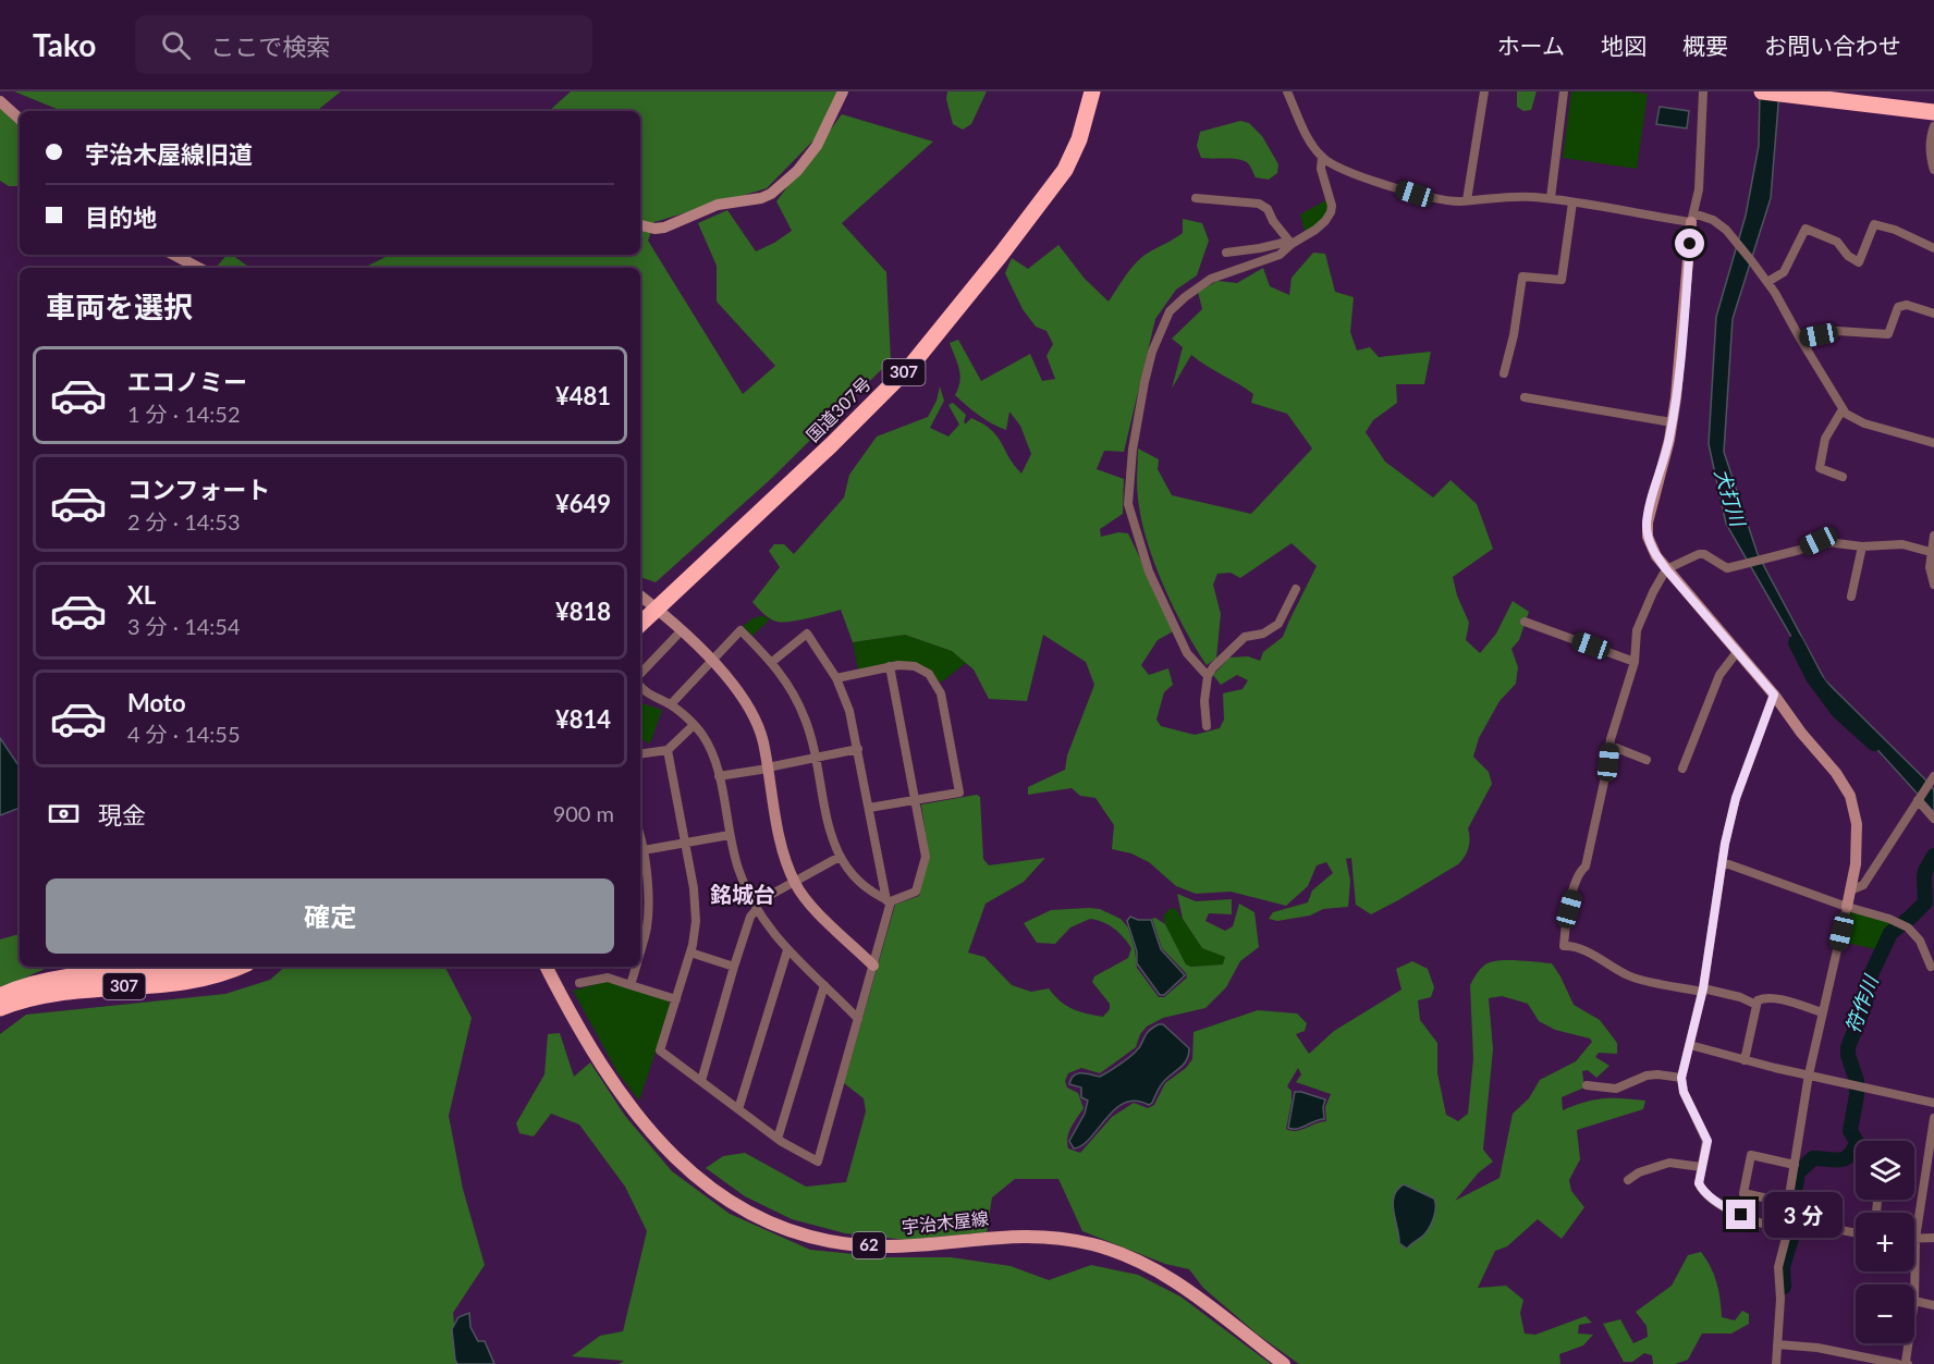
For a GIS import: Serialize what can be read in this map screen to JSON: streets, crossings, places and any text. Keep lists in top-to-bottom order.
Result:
{
  "streets": {
    "highway": ["307", "国道307号"],
    "main road": ["宇治木屋線", "62"]
  },
  "districts": ["銘城台"],
  "water": ["犬打川", "符作川"],
  "page": {
    "header": "Tako",
    "search": "ここで検索",
    "nav": [
      "ホーム",
      "地図",
      "概要",
      "お問い合わせ"
    ],
    "banner": ["宇治木屋線旧道", "目的地"],
    "heading": "車両を選択",
    "list": [
      {
        "name": "エコノミー",
        "note": "1 分 · 14:52",
        "value": "¥481"
      },
      {
        "name": "コンフォート",
        "note": "2 分 · 14:53",
        "value": "¥649"
      },
      {
        "name": "XL",
        "note": "3 分 · 14:54",
        "value": "¥818"
      },
      {
        "name": "Moto",
        "note": "4 分 · 14:55",
        "value": "¥814"
      }
    ],
    "pay": ["現金", "900 m"],
    "buttons": "確定",
    "map_buttons": ["+", "−"],
    "bubble": "3 分"
  }
}
